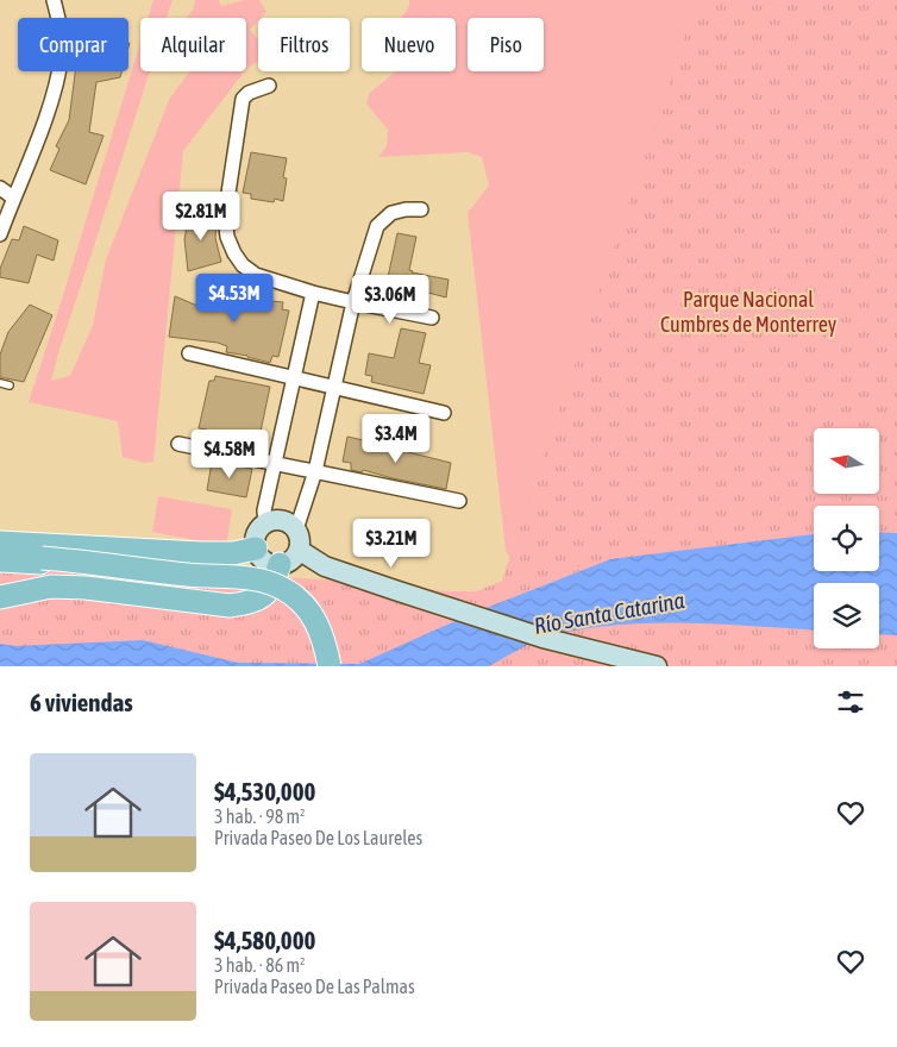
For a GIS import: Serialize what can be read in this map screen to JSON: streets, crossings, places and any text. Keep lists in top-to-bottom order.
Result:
{
  "water": ["Río Santa Catarina"],
  "parks": ["Parque Nacional Cumbres de Monterrey"],
  "north": "left",
  "page": {
    "chip": [
      "Comprar",
      "Alquilar",
      "Filtros",
      "Nuevo",
      "Piso"
    ],
    "price": [
      "$2.81M",
      "$4.53M",
      "$3.06M",
      "$3.4M",
      "$4.58M",
      "$3.21M"
    ],
    "heading": "6 viviendas",
    "list": [
      {
        "name": "$4,530,000",
        "note": "3 hab. · 98 m² · Privada Paseo De Los Laureles"
      },
      {
        "name": "$4,580,000",
        "note": "3 hab. · 86 m² · Privada Paseo De Las Palmas"
      }
    ]
  }
}
